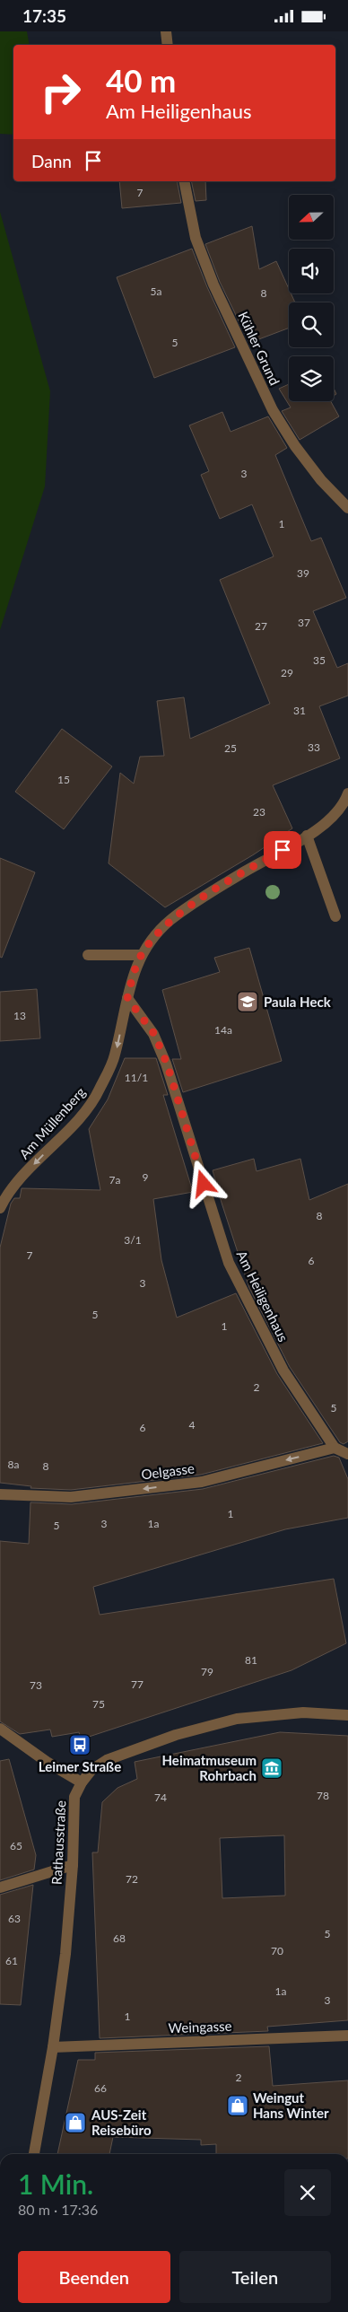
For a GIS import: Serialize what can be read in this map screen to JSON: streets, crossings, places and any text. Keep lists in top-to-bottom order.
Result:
{
  "streets": {
    "street": [
      "Kühler Grund",
      "Am Müllenberg",
      "Am Heiligenhaus",
      "Oelgasse",
      "Rathausstraße",
      "Weingasse"
    ]
  },
  "crossings": [
    ["Am Müllenberg", "Am Heiligenhaus"],
    ["Am Heiligenhaus", "Oelgasse"],
    ["Rathausstraße", "Weingasse"]
  ],
  "one_way": ["Am Müllenberg", "Oelgasse"],
  "places": {
    "school or university": ["Paula Heck"],
    "bus stop": ["Leimer Straße"],
    "museum": ["Heimatmuseum Rohrbach"],
    "shop": ["Weingut Hans Winter", "AUS-Zeit Reisebüro"]
  },
  "house_numbers": [
    "7",
    "5a",
    "8",
    "5",
    "3",
    "1",
    "39",
    "37",
    "27",
    "35",
    "29",
    "31",
    "33",
    "25",
    "15",
    "23",
    "13",
    "14a",
    "11/1",
    "9",
    "7a",
    "8",
    "3/1",
    "7",
    "6",
    "3",
    "5",
    "1",
    "2",
    "5",
    "4",
    "6",
    "8a",
    "8",
    "1",
    "3",
    "1a",
    "5",
    "81",
    "79",
    "77",
    "73",
    "75",
    "78",
    "74",
    "65",
    "72",
    "63",
    "5",
    "68",
    "70",
    "61",
    "1a",
    "3",
    "1",
    "2",
    "66"
  ],
  "north": "left",
  "page": {
    "status": "17:35",
    "turn": ["40 m", "Am Heiligenhaus"],
    "then": "Dann",
    "heading": ["1 Min.", "80 m · 17:36"],
    "buttons": ["Beenden", "Teilen"]
  }
}
